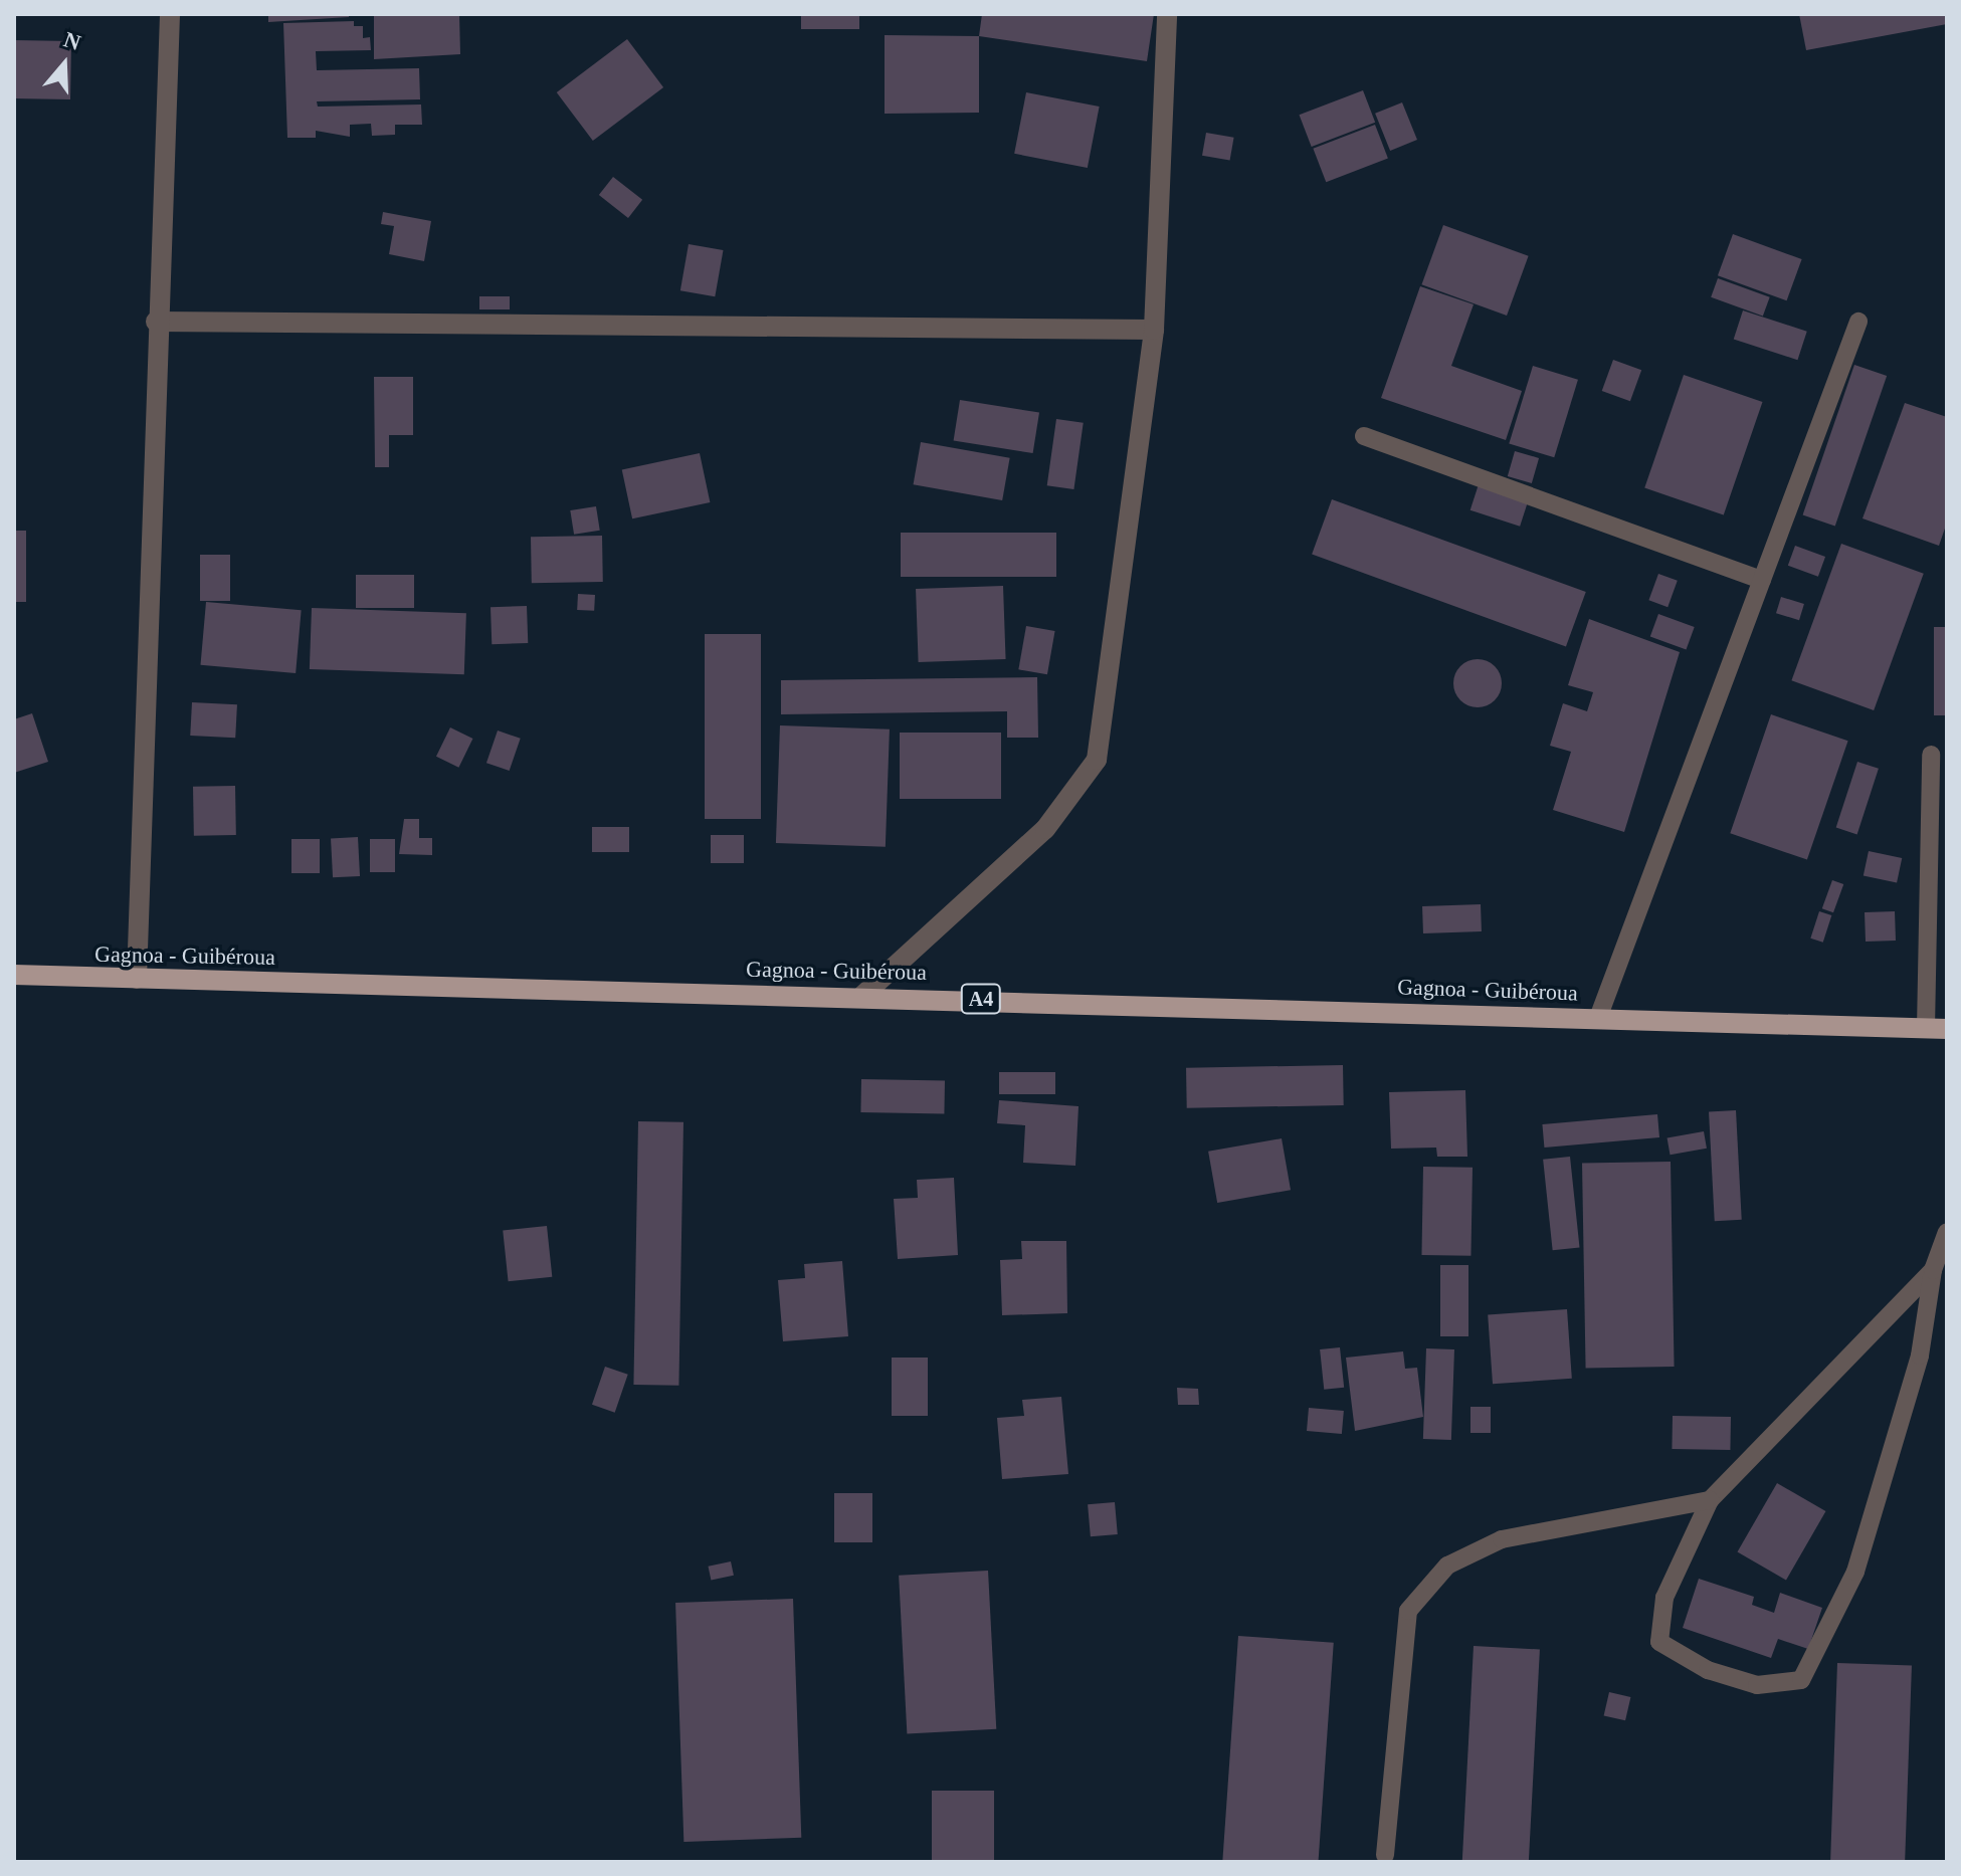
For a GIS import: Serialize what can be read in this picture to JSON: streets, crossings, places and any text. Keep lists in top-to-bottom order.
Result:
{
  "streets": {
    "main road": ["Gagnoa - Guibéroua", "A4"]
  },
  "north": "top"
}
